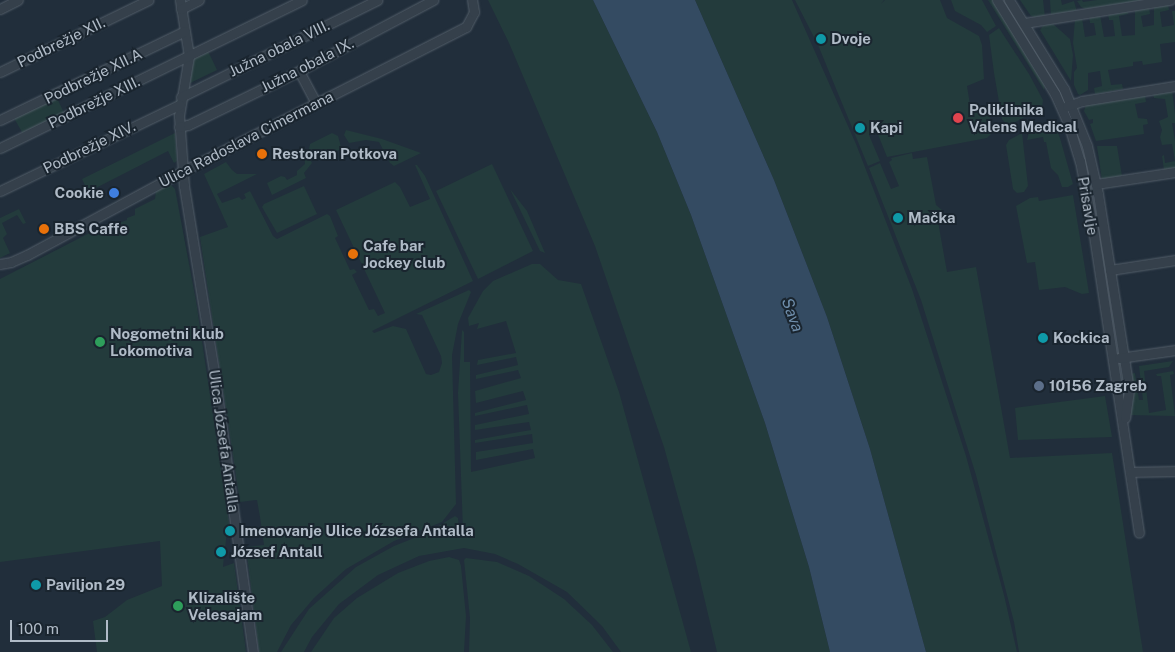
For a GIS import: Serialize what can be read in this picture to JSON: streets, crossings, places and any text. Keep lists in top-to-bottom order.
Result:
{
  "streets": {
    "street": [
      "Podbrežje XII.",
      "Južna obala VIII.",
      "Južna obala IX.",
      "Podbrežje XII.A",
      "Podbrežje XIII.",
      "Ulica Radoslava Cimermana",
      "Podbrežje XIV.",
      "Prisavlje",
      "Ulica Józsefa Antalla"
    ]
  },
  "crossings": [
    ["Južna obala VIII.", "Podbrežje XIV."],
    ["Južna obala VIII.", "Ulica Józsefa Antalla"],
    ["Južna obala IX.", "Ulica Józsefa Antalla"],
    ["Podbrežje XII.A", "Ulica Józsefa Antalla"],
    ["Podbrežje XIII.", "Ulica Józsefa Antalla"],
    ["Ulica Radoslava Cimermana", "Ulica Józsefa Antalla"],
    ["Podbrežje XIV.", "Ulica Józsefa Antalla"]
  ],
  "water": ["Sava"],
  "places": [
    "Dvoje",
    "Poliklinika Valens Medical",
    "Kapi",
    "Restoran Potkova",
    "Cookie",
    "Mačka",
    "BBS Caffe",
    "Cafe bar Jockey club",
    "Kockica",
    "Nogometni klub Lokomotiva",
    "10156 Zagreb",
    "Imenovanje Ulice Józsefa Antalla",
    "József Antall",
    "Paviljon 29",
    "Klizalište Velesajam"
  ],
  "scale_bar": "100 m"
}
